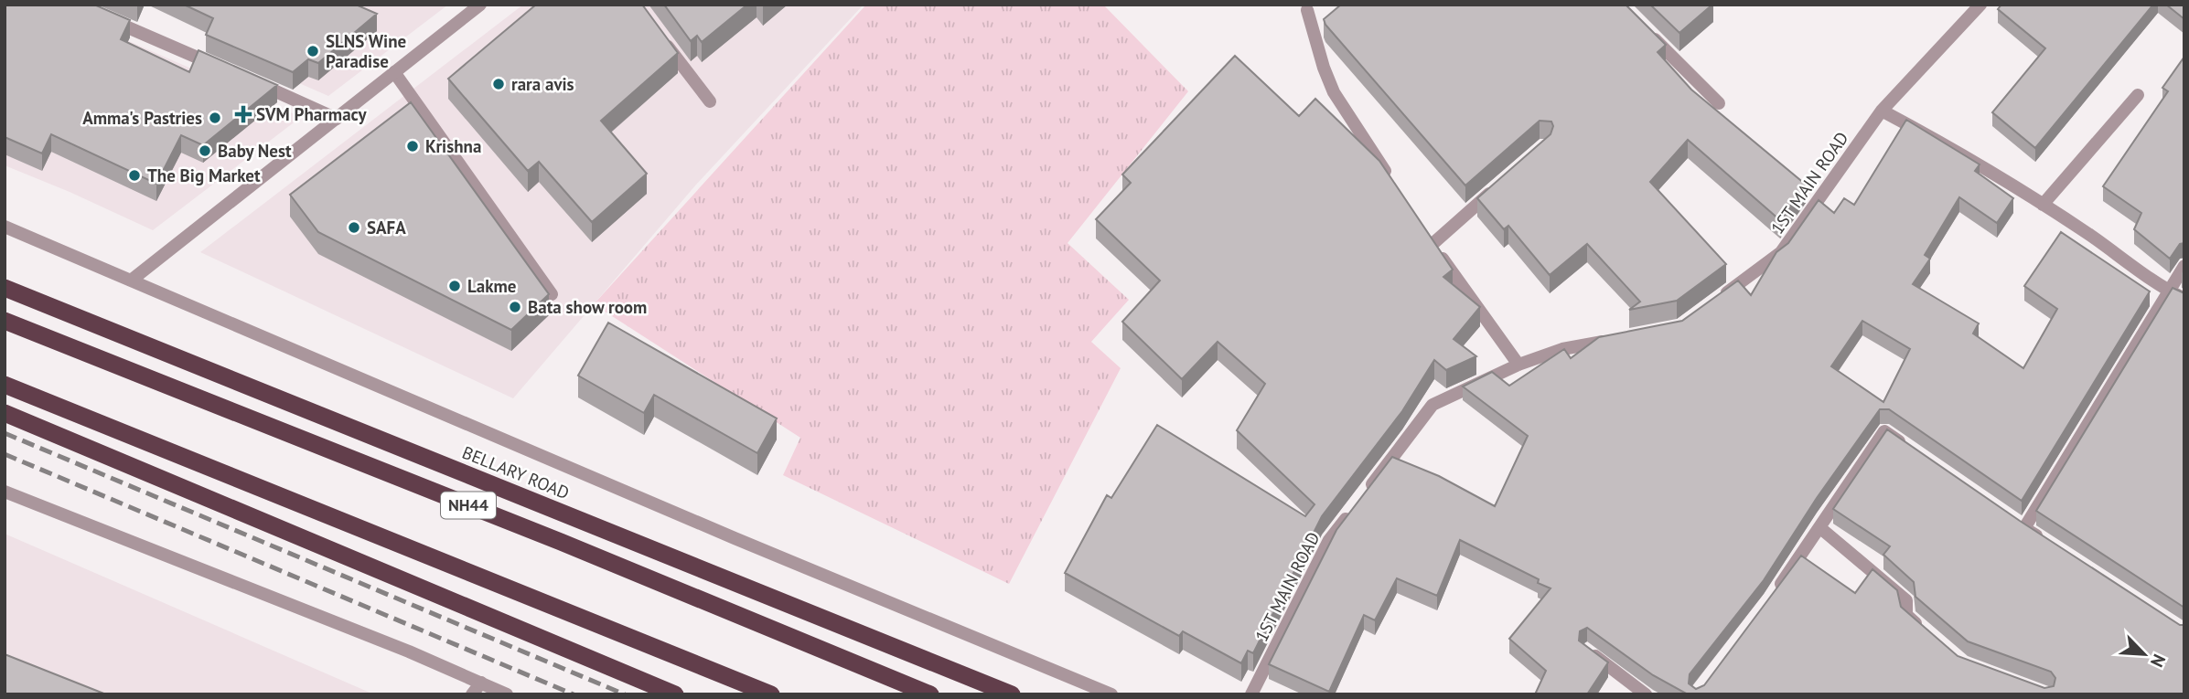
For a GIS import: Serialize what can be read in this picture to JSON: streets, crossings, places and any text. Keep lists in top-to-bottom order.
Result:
{
  "streets": {
    "highway": ["BELLARY ROAD", "NH44"],
    "street": ["1ST MAIN ROAD"]
  },
  "places": {
    "other": [
      "SLNS Wine Paradise",
      "rara avis",
      "Amma's Pastries",
      "Krishna",
      "Baby Nest",
      "The Big Market",
      "SAFA",
      "Lakme",
      "Bata show room"
    ],
    "health": ["SVM Pharmacy"]
  },
  "north": "bottom right"
}
